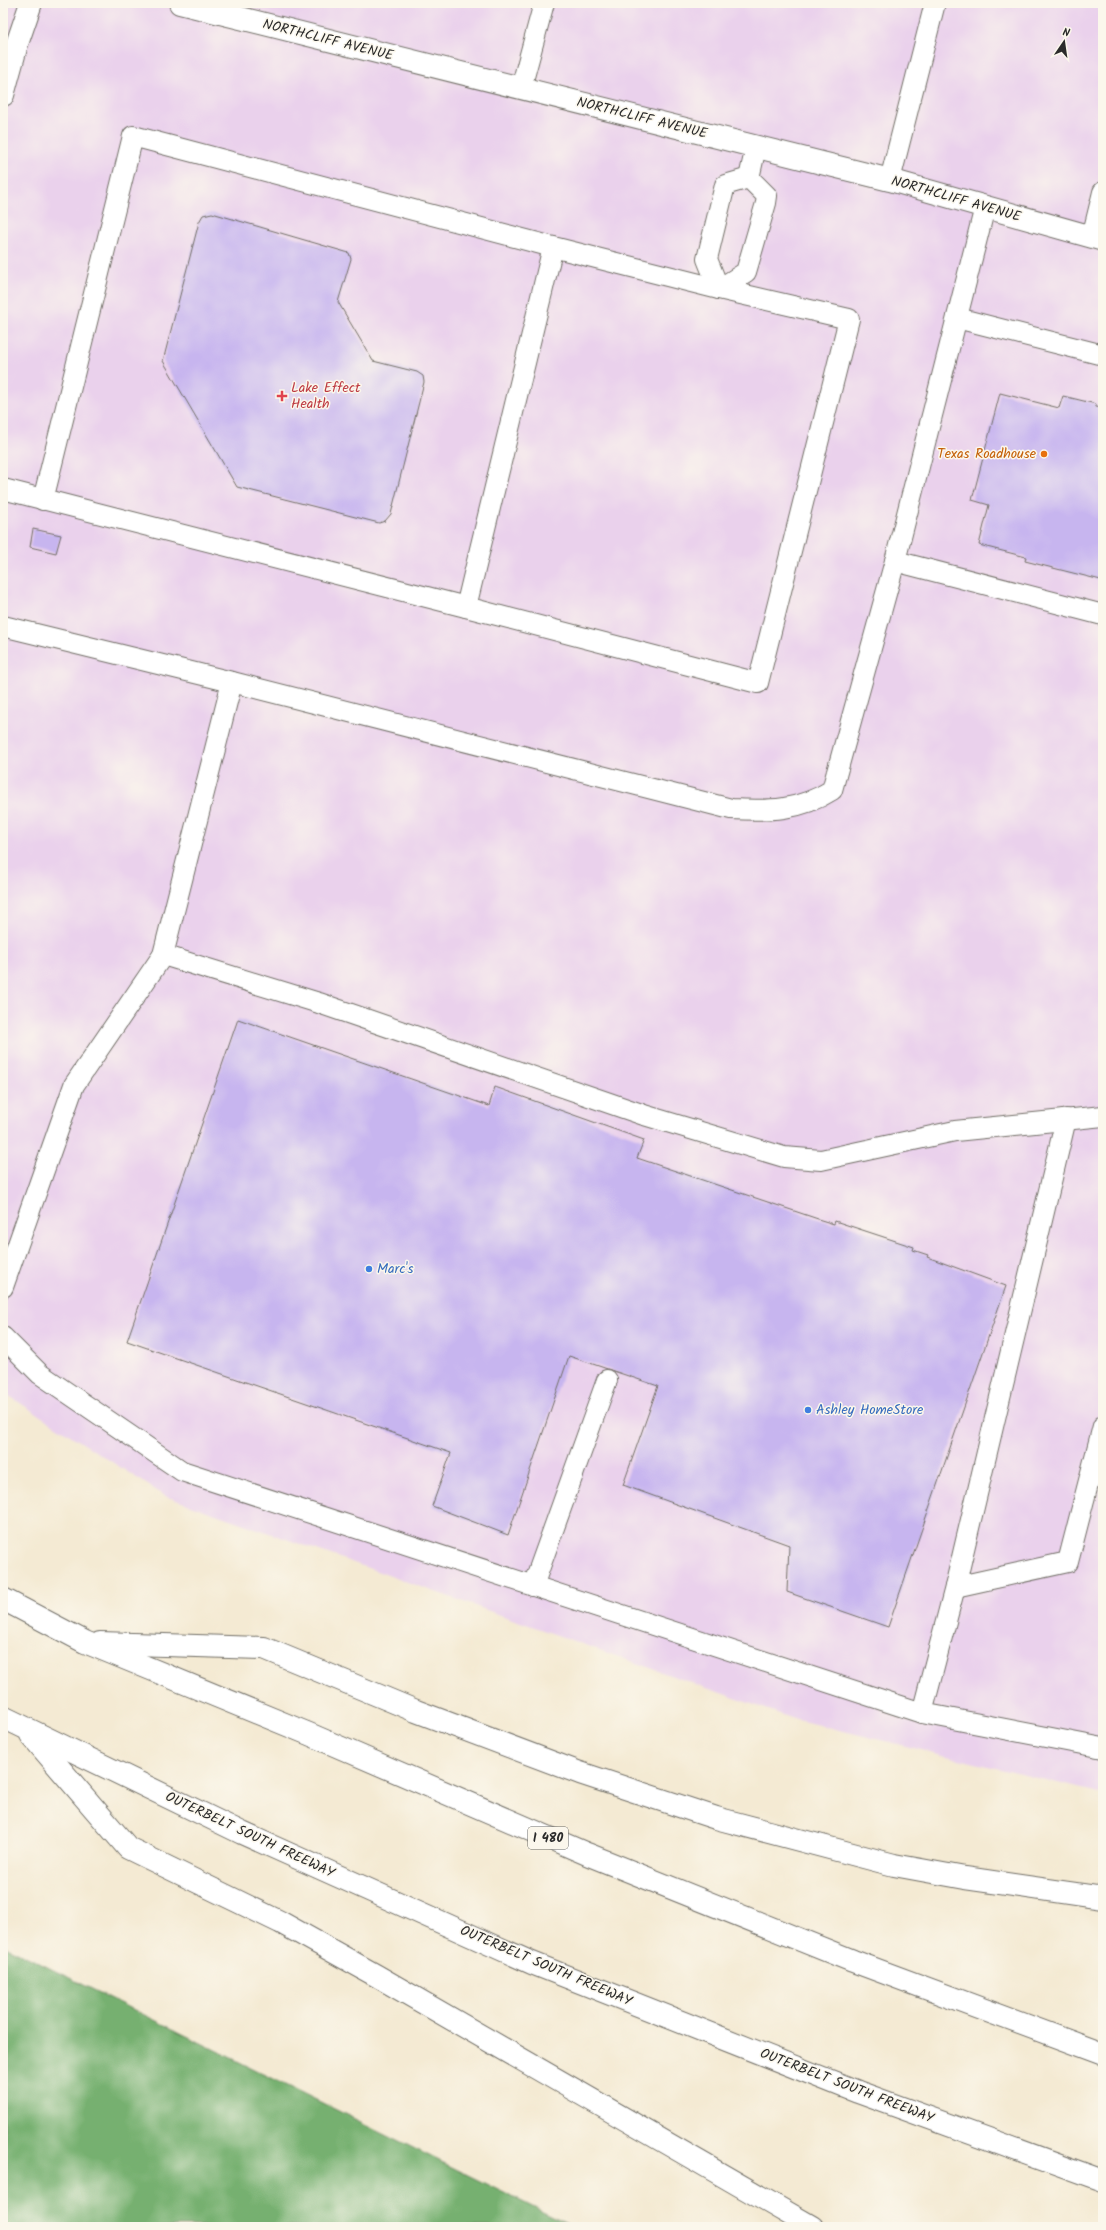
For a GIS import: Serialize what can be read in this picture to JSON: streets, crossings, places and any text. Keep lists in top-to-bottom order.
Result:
{
  "streets": {
    "main road": ["NORTHCLIFF AVENUE", "OUTERBELT SOUTH FREEWAY", "I 480"]
  },
  "places": {
    "health": ["Lake Effect Health"],
    "other": ["Texas Roadhouse", "Marc's", "Ashley HomeStore"]
  },
  "north": "top"
}
